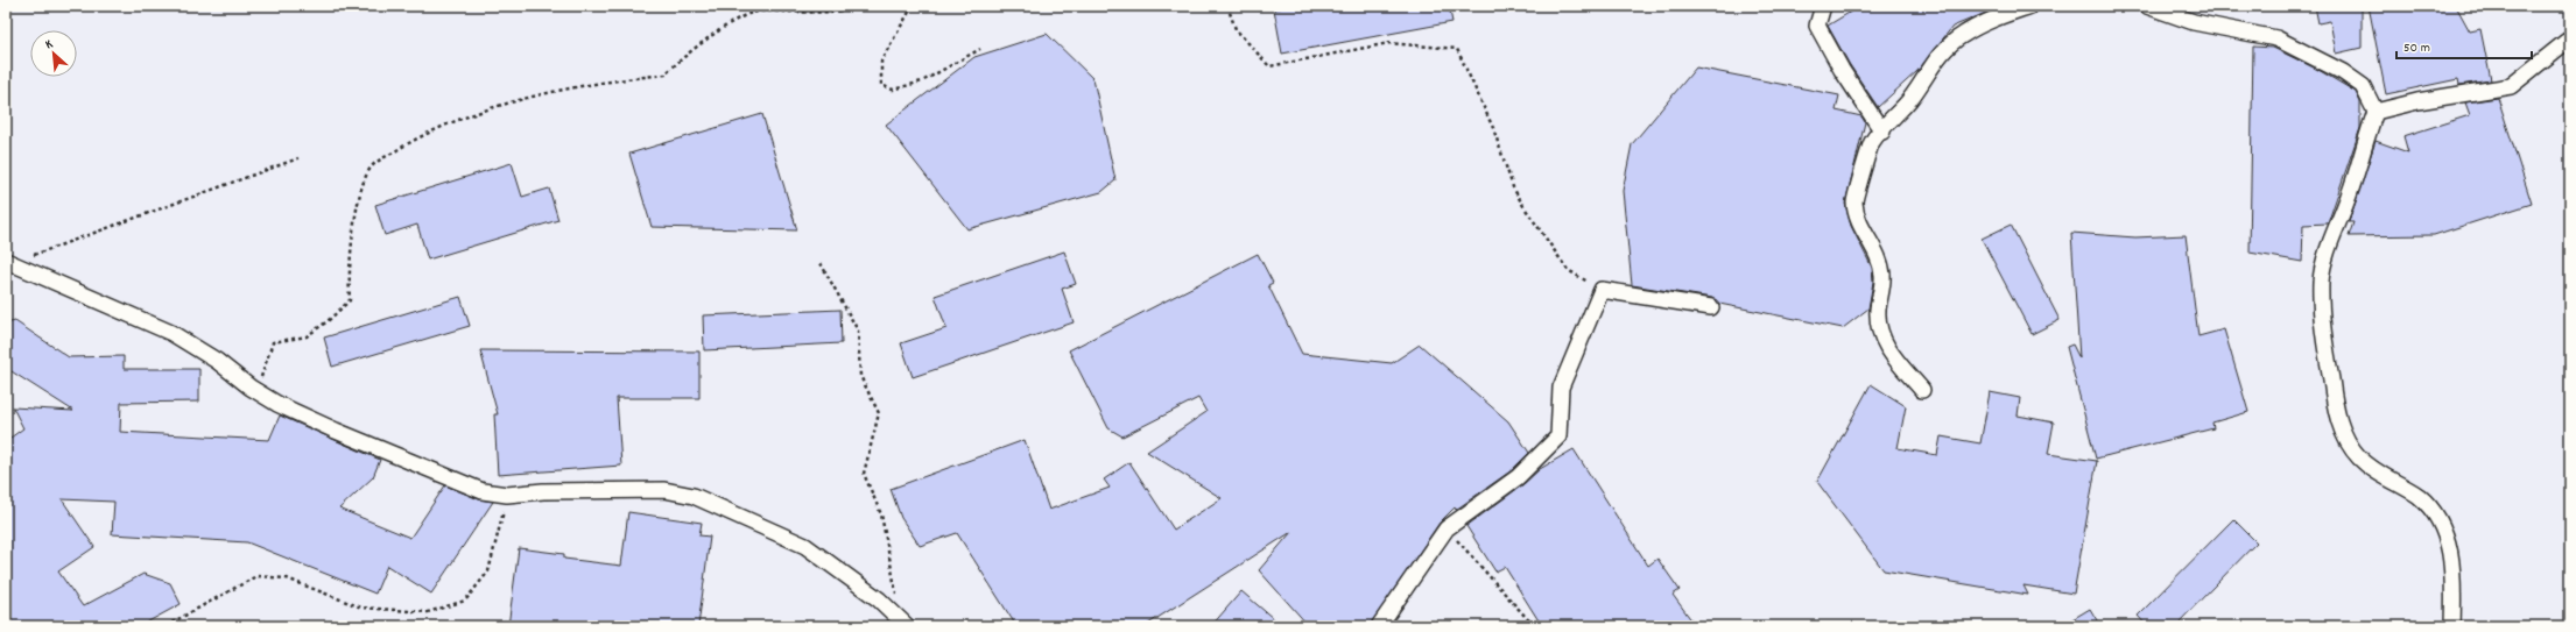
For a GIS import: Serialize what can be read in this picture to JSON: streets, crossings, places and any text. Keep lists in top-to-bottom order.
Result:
{
  "scale_bar": "50 m",
  "north": "top left"
}
